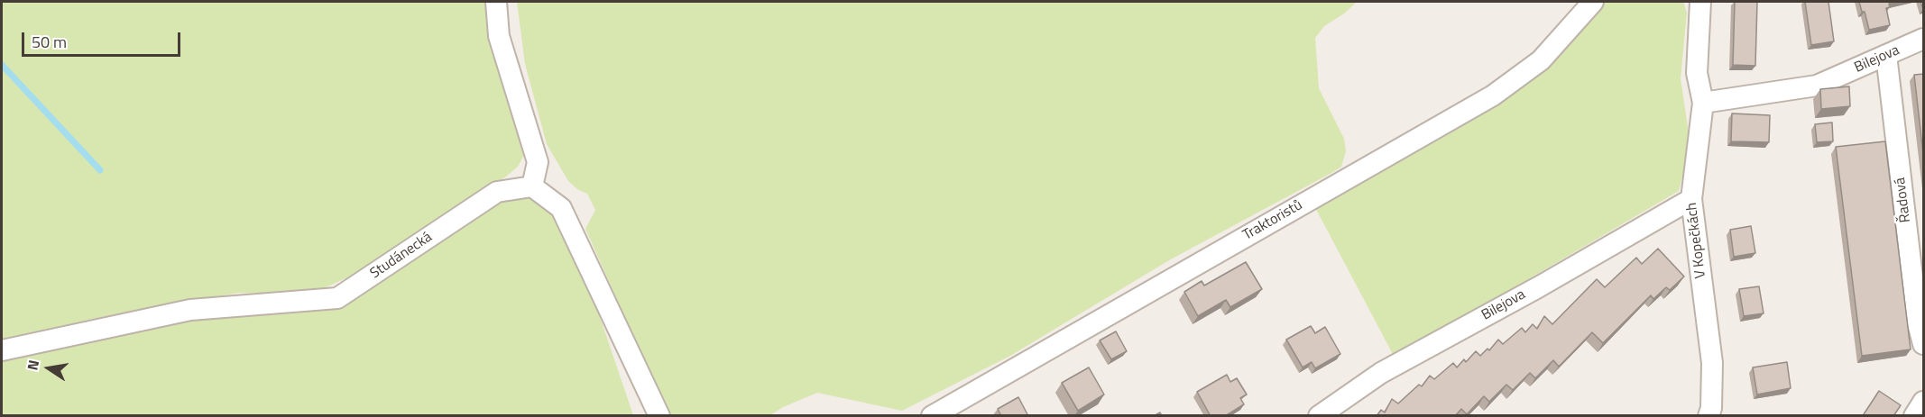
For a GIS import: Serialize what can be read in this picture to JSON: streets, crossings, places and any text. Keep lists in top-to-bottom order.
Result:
{
  "streets": {
    "street": [
      "Bilejova",
      "Řadová",
      "Traktoristů",
      "V Kopečkách",
      "Studánecká"
    ]
  },
  "crossings": [
    ["Bilejova", "Řadová"],
    ["Bilejova", "V Kopečkách"]
  ],
  "scale_bar": "50 m",
  "north": "left"
}
